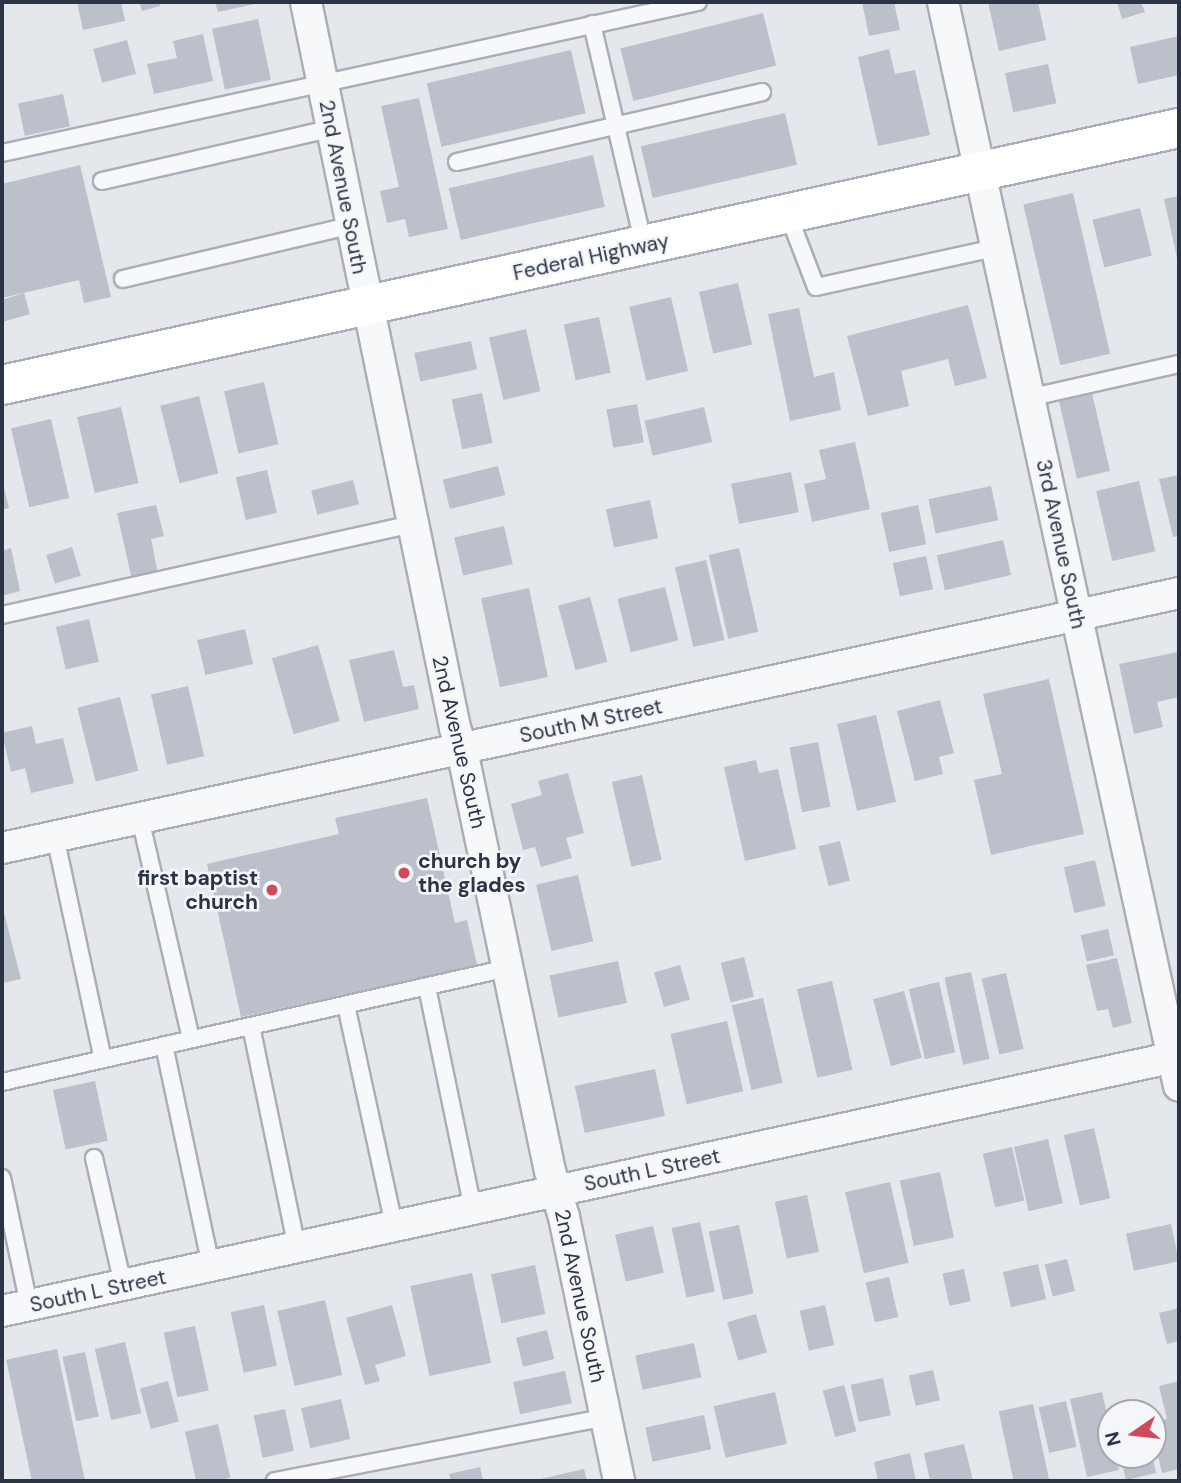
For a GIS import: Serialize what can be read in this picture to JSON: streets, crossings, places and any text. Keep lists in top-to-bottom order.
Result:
{
  "streets": {
    "main road": ["Federal Highway"],
    "street": [
      "2nd Avenue South",
      "3rd Avenue South",
      "South M Street",
      "South L Street"
    ]
  },
  "crossings": [
    ["2nd Avenue South", "Federal Highway"],
    ["2nd Avenue South", "South M Street"],
    ["2nd Avenue South", "South L Street"],
    ["Federal Highway", "3rd Avenue South"],
    ["3rd Avenue South", "South M Street"],
    ["3rd Avenue South", "South L Street"]
  ],
  "places": ["church by the glades", "first baptist church"],
  "north": "left"
}
